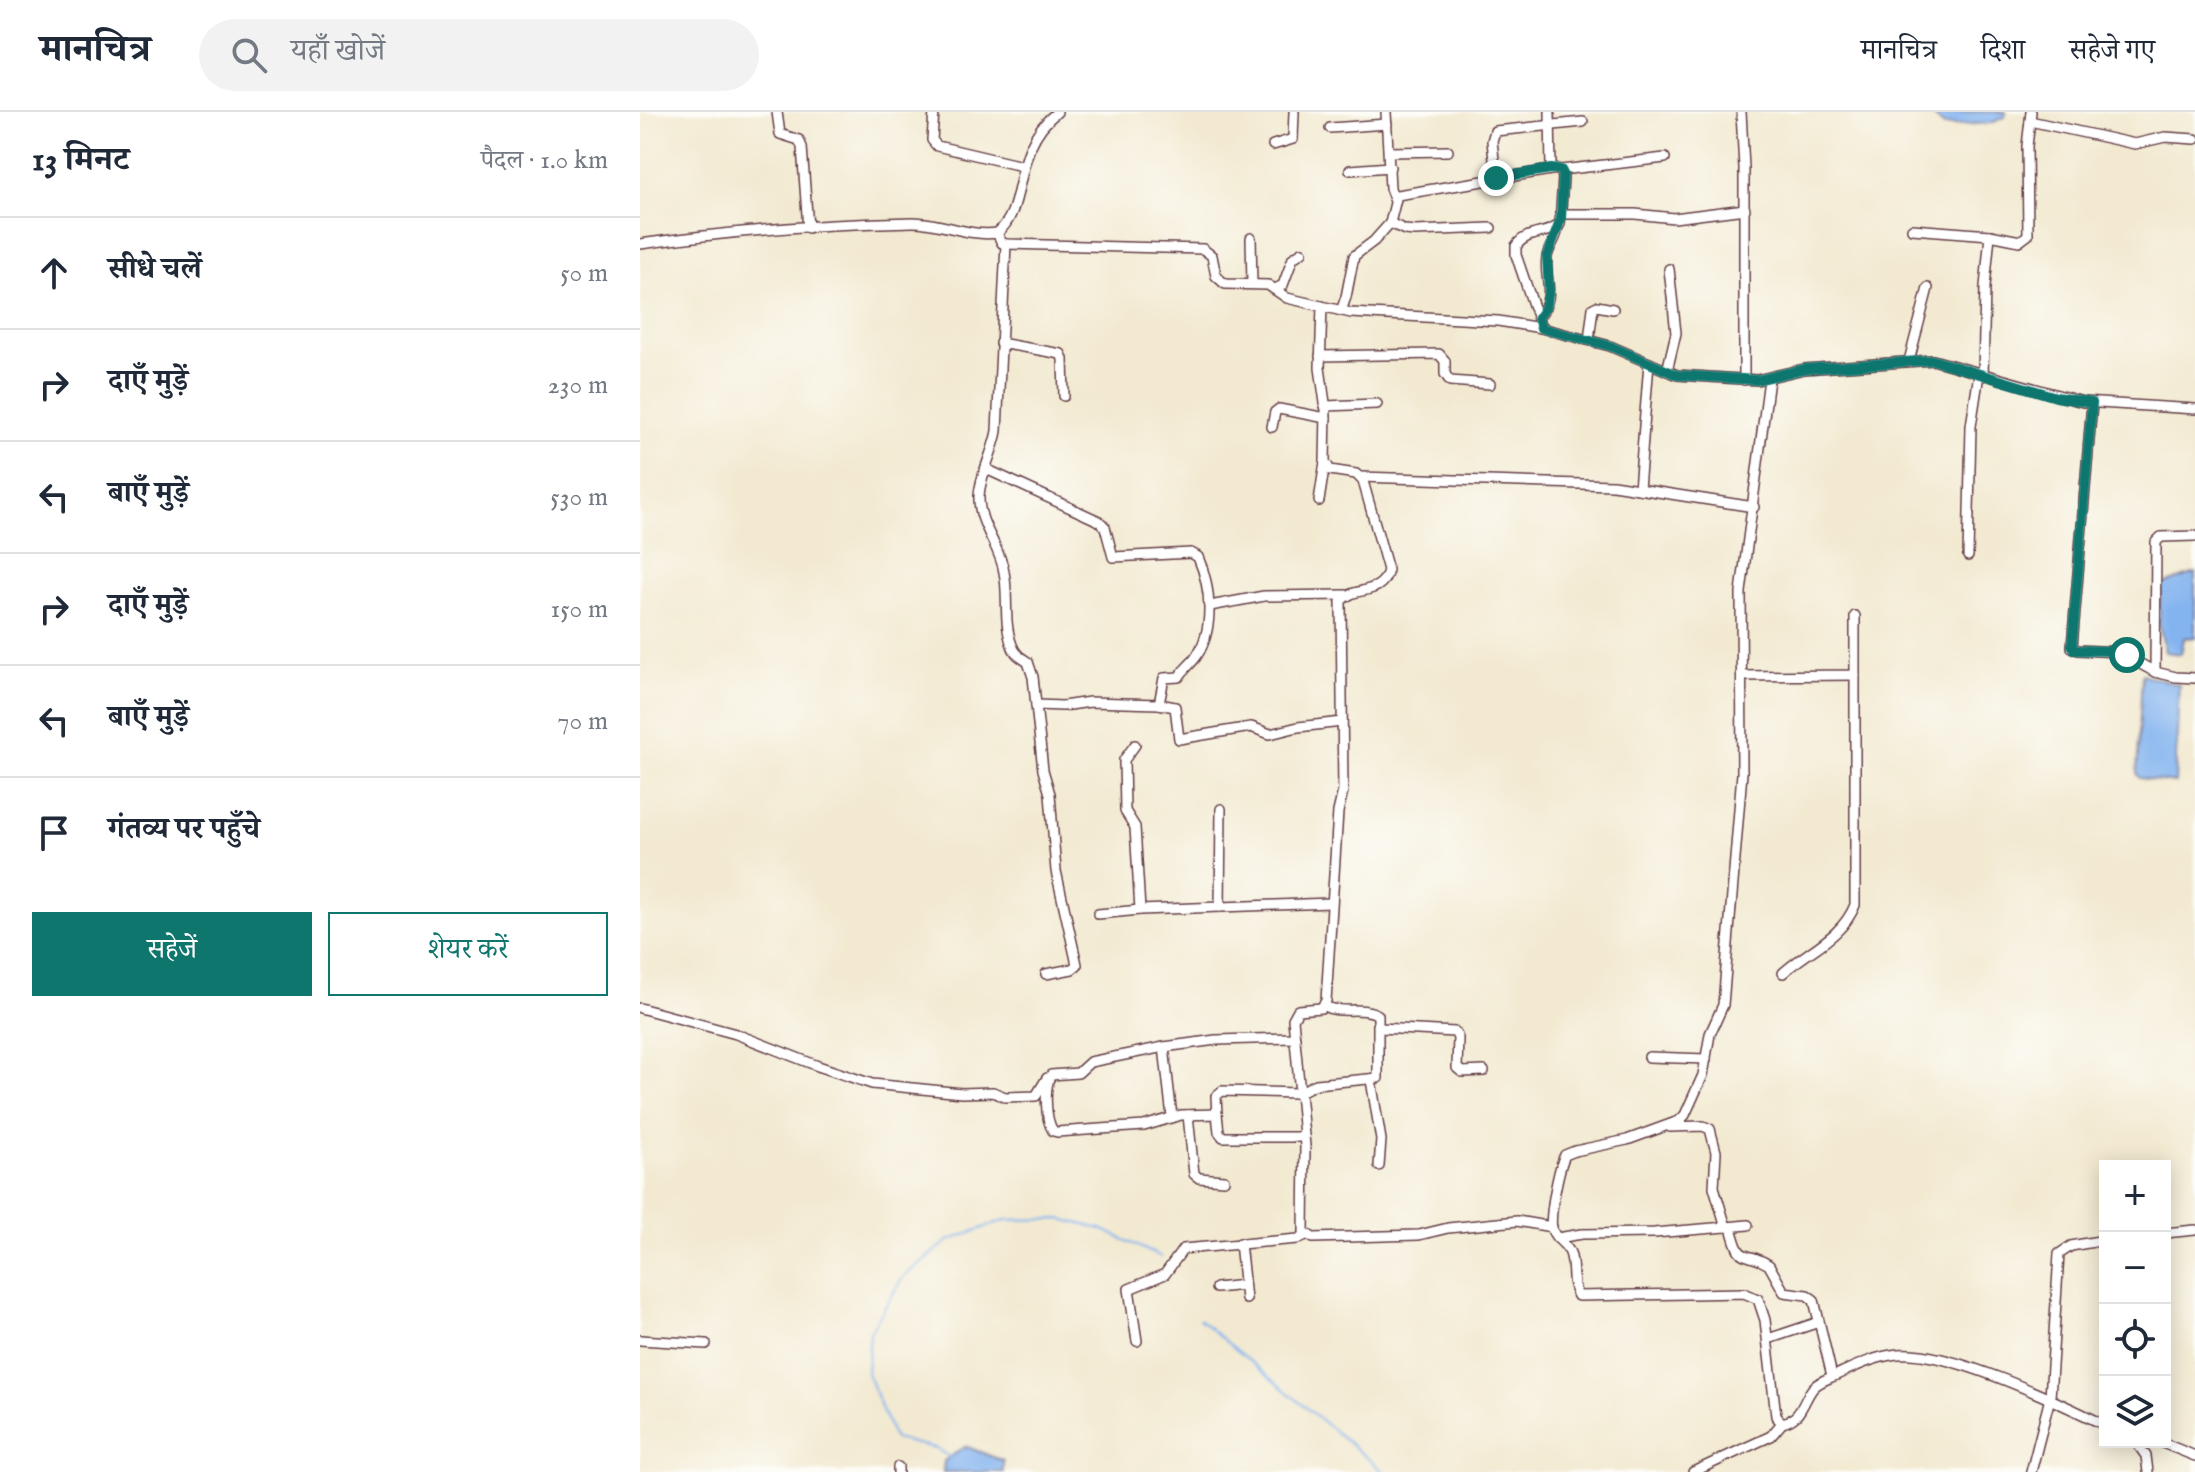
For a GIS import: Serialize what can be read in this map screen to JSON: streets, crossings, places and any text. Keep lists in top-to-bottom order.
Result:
{
  "page": {
    "header": "मानचित्र",
    "search": "यहाँ खोजें",
    "nav": ["मानचित्र", "दिशा", "सहेजे गए"],
    "heading": ["13 मिनट", "पैदल · 1.0 km"],
    "list": [
      ["सीधे चलें", "50 m"],
      ["दाएँ मुड़ें", "230 m"],
      ["बाएँ मुड़ें", "530 m"],
      ["दाएँ मुड़ें", "150 m"],
      ["बाएँ मुड़ें", "70 m"],
      "गंतव्य पर पहुँचे"
    ],
    "buttons": ["सहेजें", "शेयर करें"],
    "map_buttons": ["+", "−"]
  }
}
